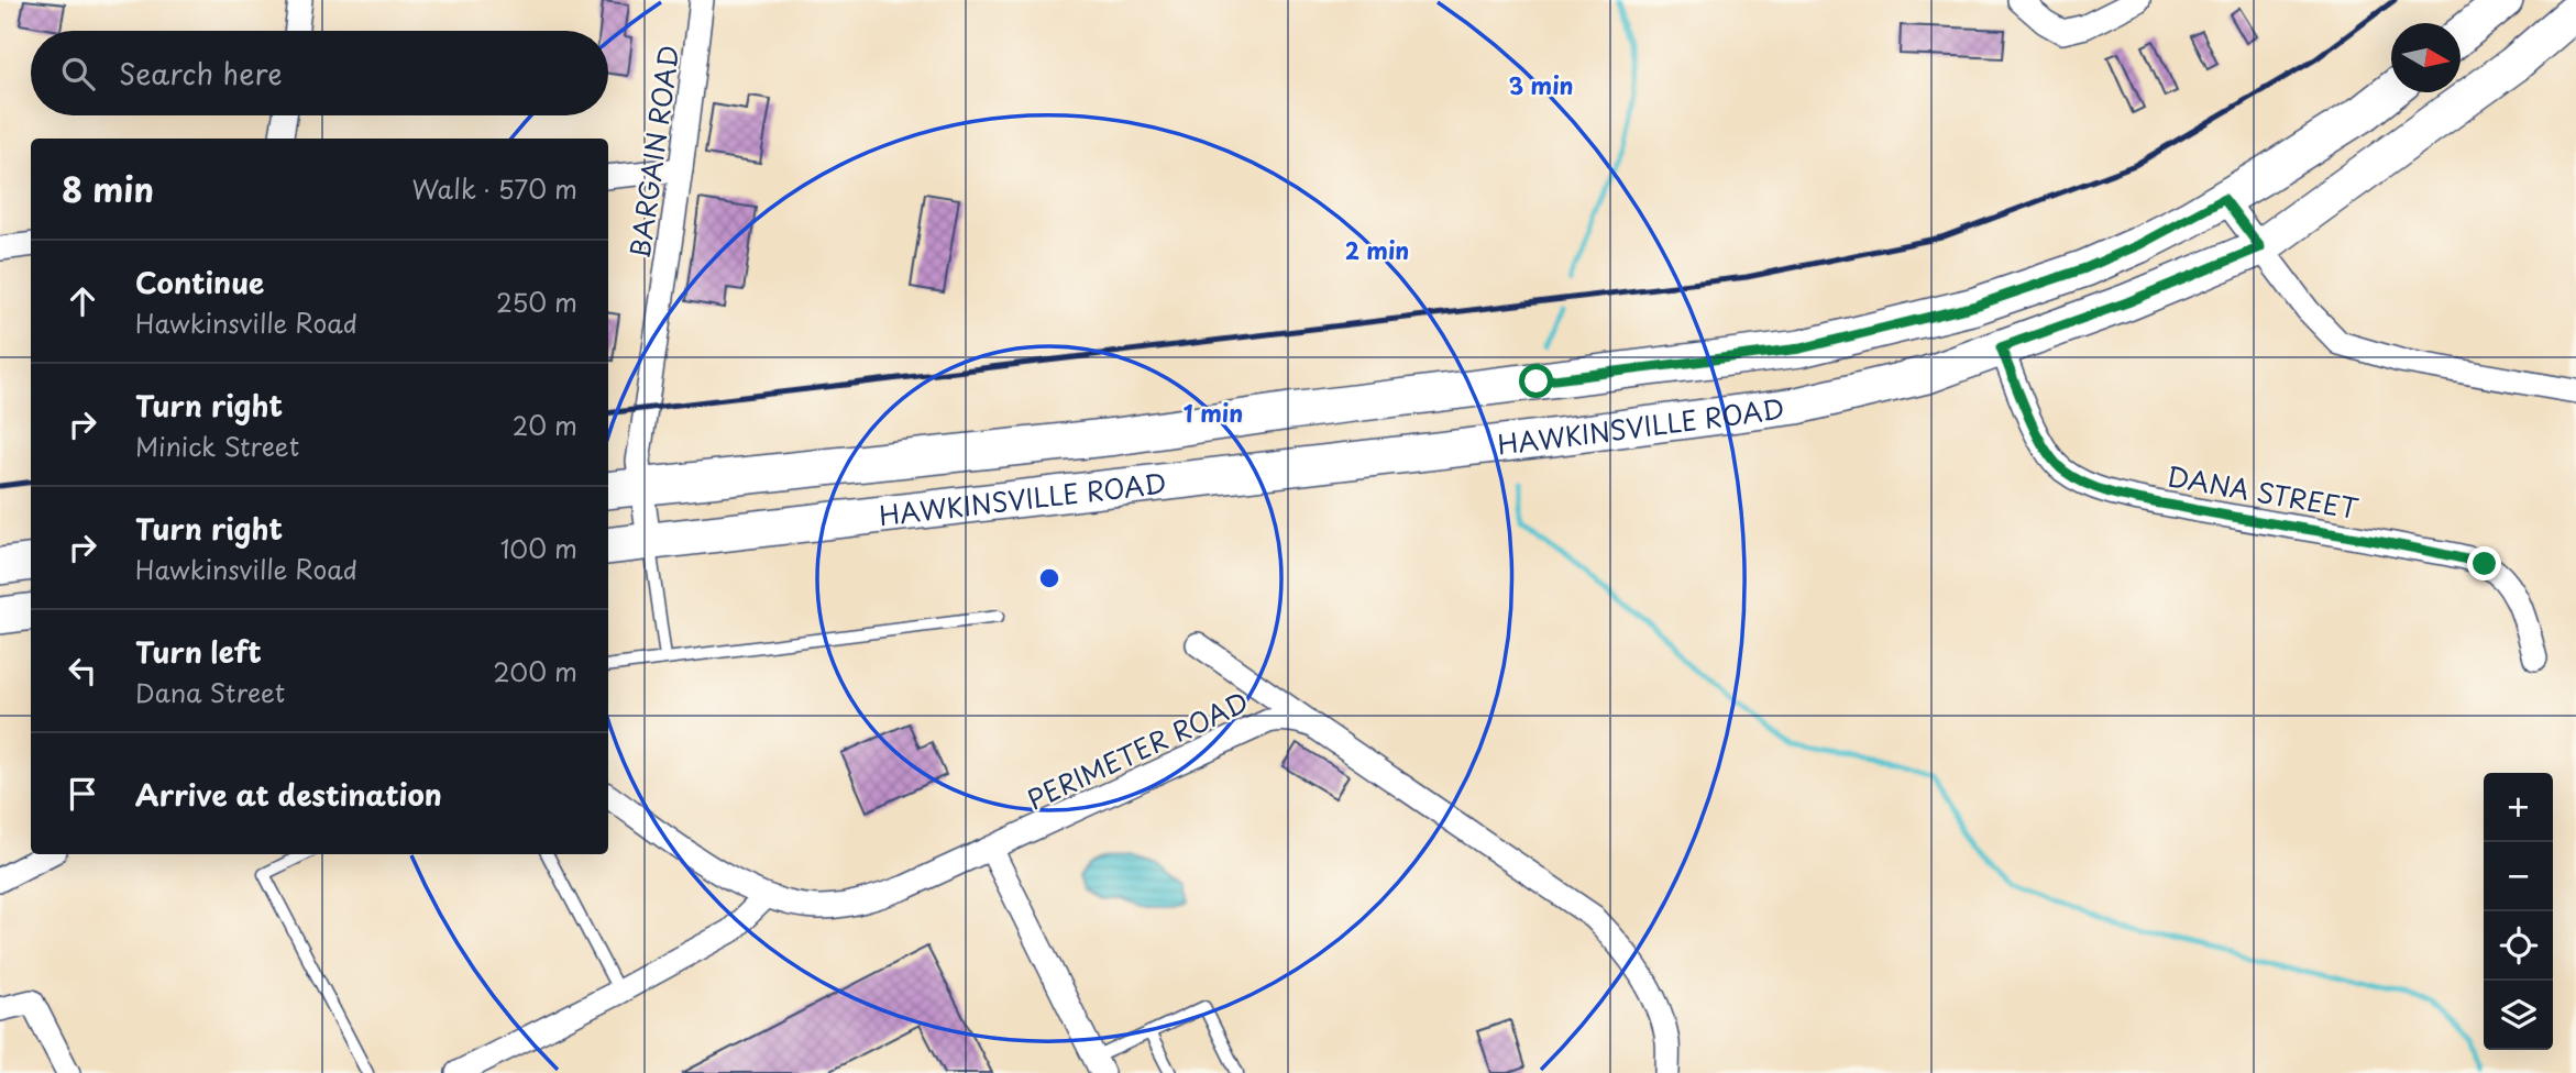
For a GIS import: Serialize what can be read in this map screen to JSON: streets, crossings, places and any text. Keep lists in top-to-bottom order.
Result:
{
  "streets": {
    "main road": ["HAWKINSVILLE ROAD"],
    "street": ["BARGAIN ROAD", "DANA STREET", "PERIMETER ROAD"]
  },
  "crossings": [
    ["BARGAIN ROAD", "HAWKINSVILLE ROAD"],
    ["HAWKINSVILLE ROAD", "DANA STREET"]
  ],
  "north": "right",
  "page": {
    "search": "Search here",
    "heading": ["8 min", "Walk · 570 m"],
    "list": [
      ["Continue", "Hawkinsville Road", "250 m"],
      ["Turn right", "Minick Street", "20 m"],
      ["Turn right", "Hawkinsville Road", "100 m"],
      ["Turn left", "Dana Street", "200 m"],
      "Arrive at destination"
    ],
    "map_buttons": ["+", "−"]
  },
  "rings": ["3 min", "2 min", "1 min"]
}
